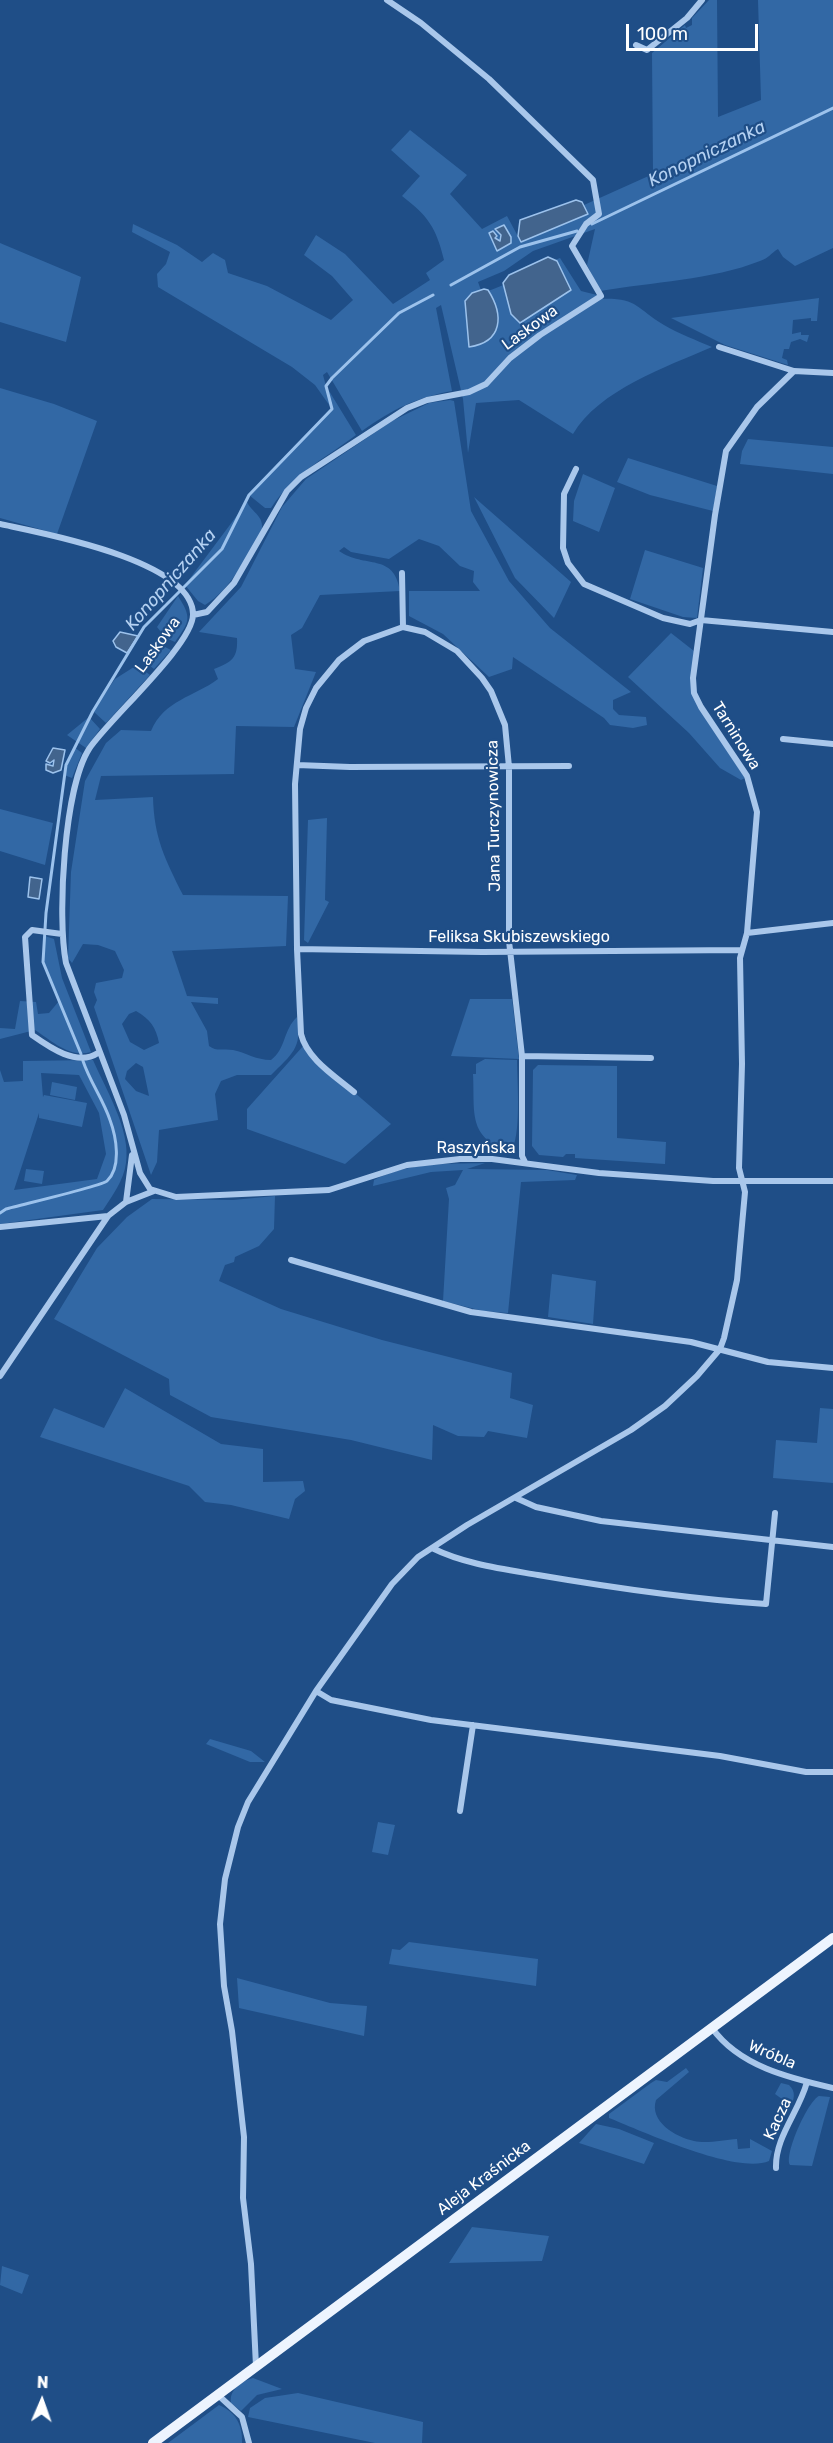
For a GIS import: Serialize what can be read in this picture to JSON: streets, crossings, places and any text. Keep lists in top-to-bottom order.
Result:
{
  "streets": {
    "main road": ["Aleja Kraśnicka"],
    "street": [
      "Laskowa",
      "Tarninowa",
      "Jana Turczynowicza",
      "Feliksa Skubiszewskiego",
      "Raszyńska",
      "Wróbla",
      "Kacza"
    ]
  },
  "crossings": [
    ["Laskowa", "Raszyńska"],
    ["Tarninowa", "Feliksa Skubiszewskiego"],
    ["Tarninowa", "Raszyńska"],
    ["Jana Turczynowicza", "Feliksa Skubiszewskiego"],
    ["Jana Turczynowicza", "Raszyńska"],
    ["Wróbla", "Kacza"],
    ["Wróbla", "Aleja Kraśnicka"]
  ],
  "water": ["Konopniczanka"],
  "scale_bar": "100 m",
  "north": "top"
}
